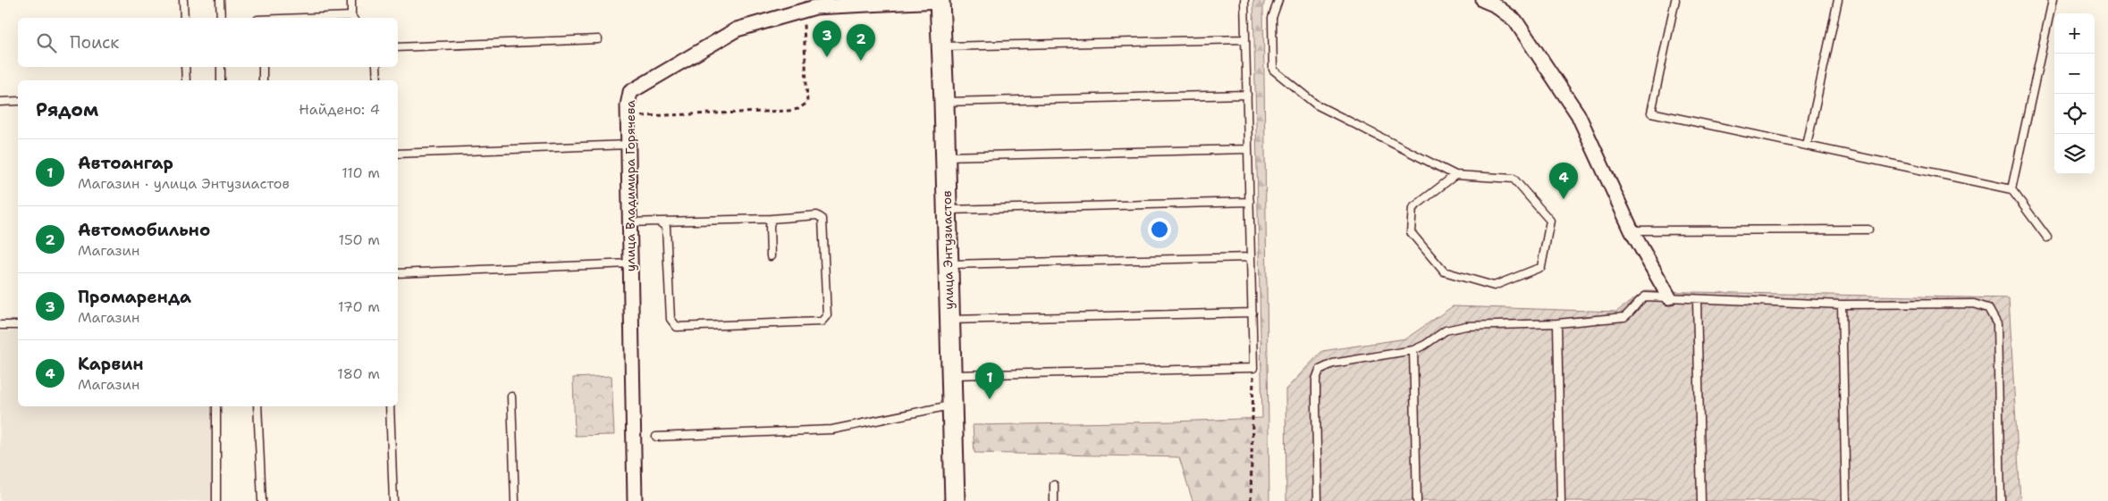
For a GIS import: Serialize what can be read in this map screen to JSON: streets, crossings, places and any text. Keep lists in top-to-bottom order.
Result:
{
  "streets": {
    "main road": ["улица Энтузиастов"],
    "street": ["улица Владимира Горячева"]
  },
  "crossings": [
    ["улица Владимира Горячева", "улица Энтузиастов"]
  ],
  "page": {
    "map_buttons": ["+", "−"],
    "search": "Поиск",
    "pins": [
      "3",
      "2",
      "4",
      "1"
    ],
    "heading": ["Рядом", "Найдено: 4"],
    "list": [
      {
        "mark": "1",
        "name": "Автоангар",
        "note": "Магазин · улица Энтузиастов",
        "value": "110 m"
      },
      {
        "mark": "2",
        "name": "Автомобильно",
        "note": "Магазин",
        "value": "150 m"
      },
      {
        "mark": "3",
        "name": "Промаренда",
        "note": "Магазин",
        "value": "170 m"
      },
      {
        "mark": "4",
        "name": "Карвин",
        "note": "Магазин",
        "value": "180 m"
      }
    ]
  }
}
